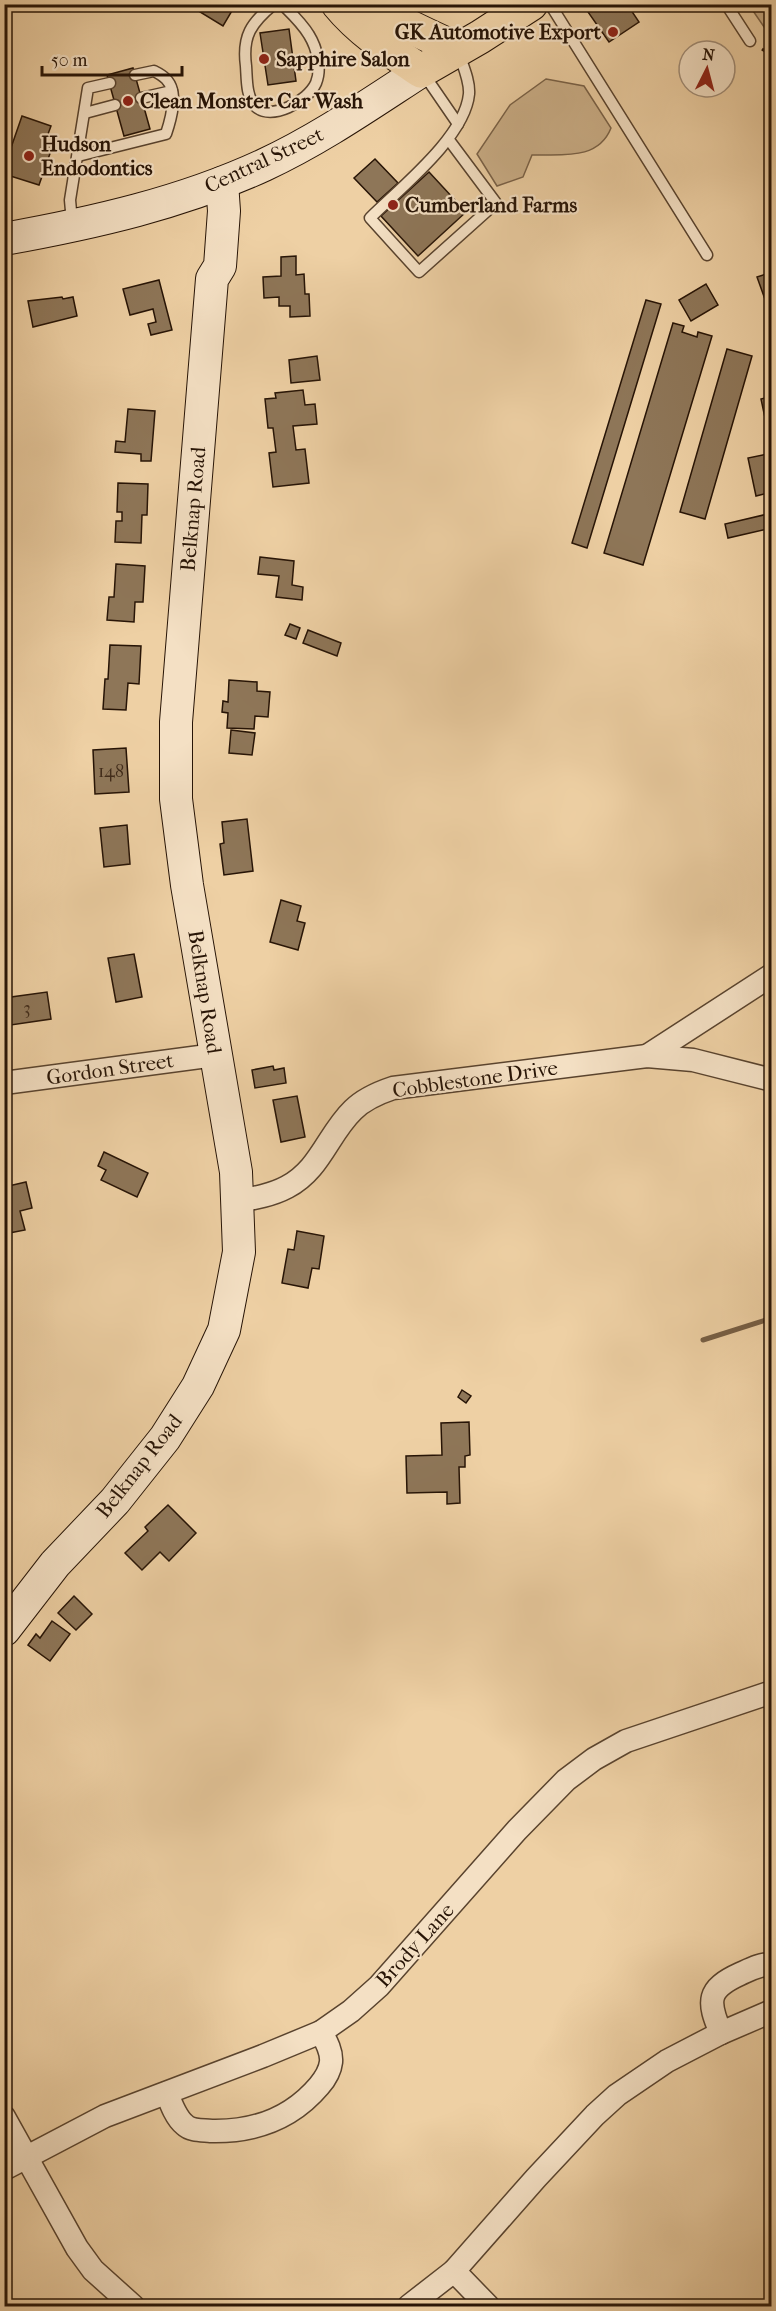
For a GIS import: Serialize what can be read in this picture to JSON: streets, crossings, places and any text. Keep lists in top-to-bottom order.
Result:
{
  "streets": {
    "main road": ["Central Street"],
    "street": [
      "Belknap Road",
      "Gordon Street",
      "Cobblestone Drive",
      "Brody Lane"
    ]
  },
  "crossings": [
    ["Central Street", "Belknap Road"],
    ["Belknap Road", "Gordon Street"],
    ["Belknap Road", "Cobblestone Drive"]
  ],
  "places": [
    "GK Automotive Export",
    "Sapphire Salon",
    "Clean Monster Car Wash",
    "Hudson Endodontics",
    "Cumberland Farms"
  ],
  "house_numbers": ["148", "3"],
  "scale_bar": "50 m",
  "north": "top"
}
